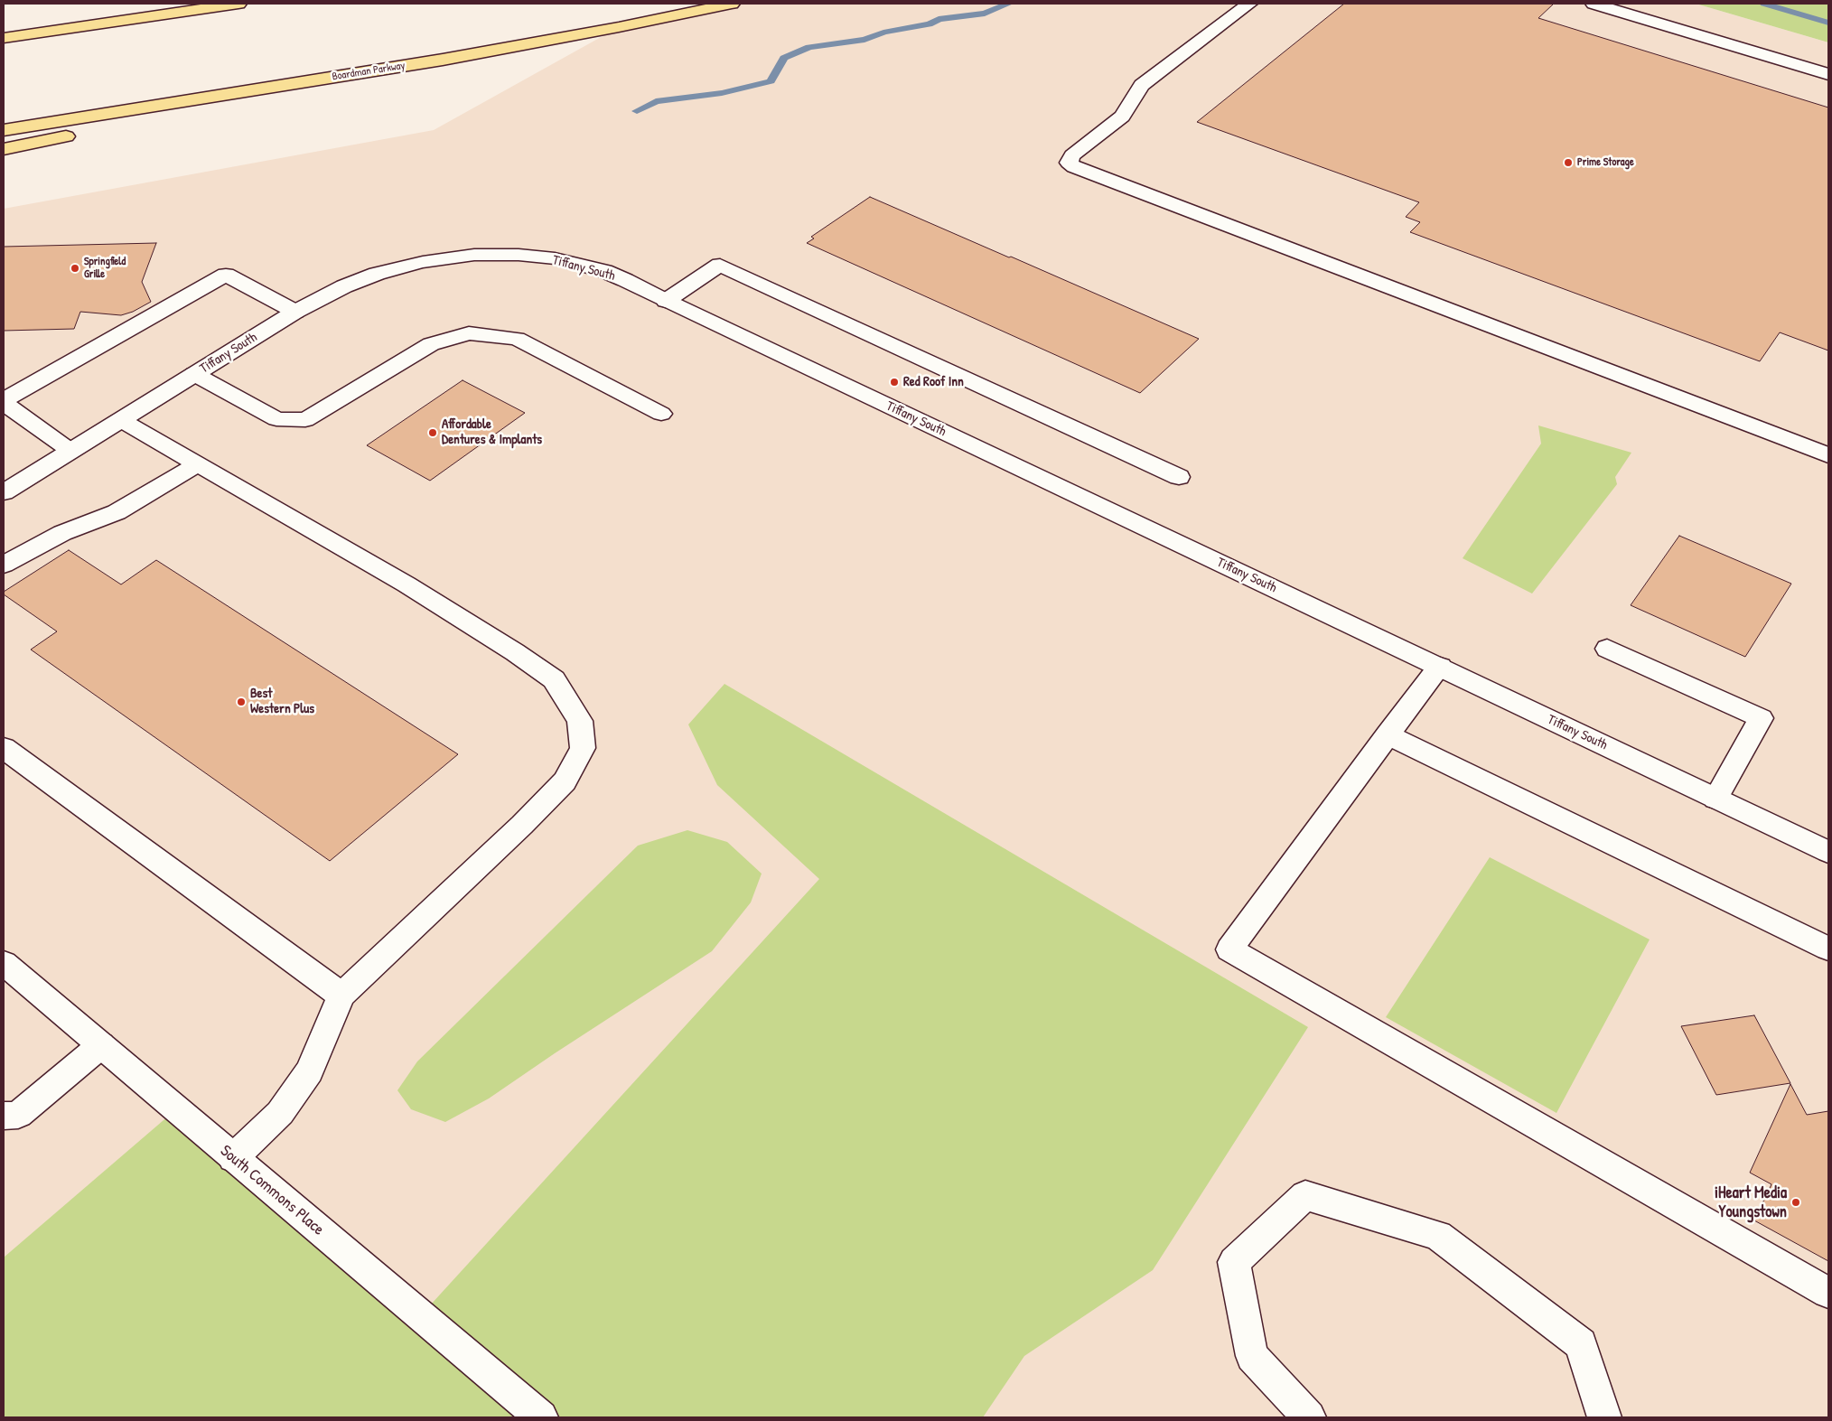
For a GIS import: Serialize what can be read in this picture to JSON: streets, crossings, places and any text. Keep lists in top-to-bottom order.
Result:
{
  "streets": {
    "highway": ["Boardman Parkway"],
    "street": ["Tiffany South", "South Commons Place"]
  },
  "places": [
    "Prime Storage",
    "Springfield Grille",
    "Red Roof Inn",
    "Affordable Dentures & Implants",
    "Best Western Plus",
    "iHeart Media Youngstown"
  ]
}
